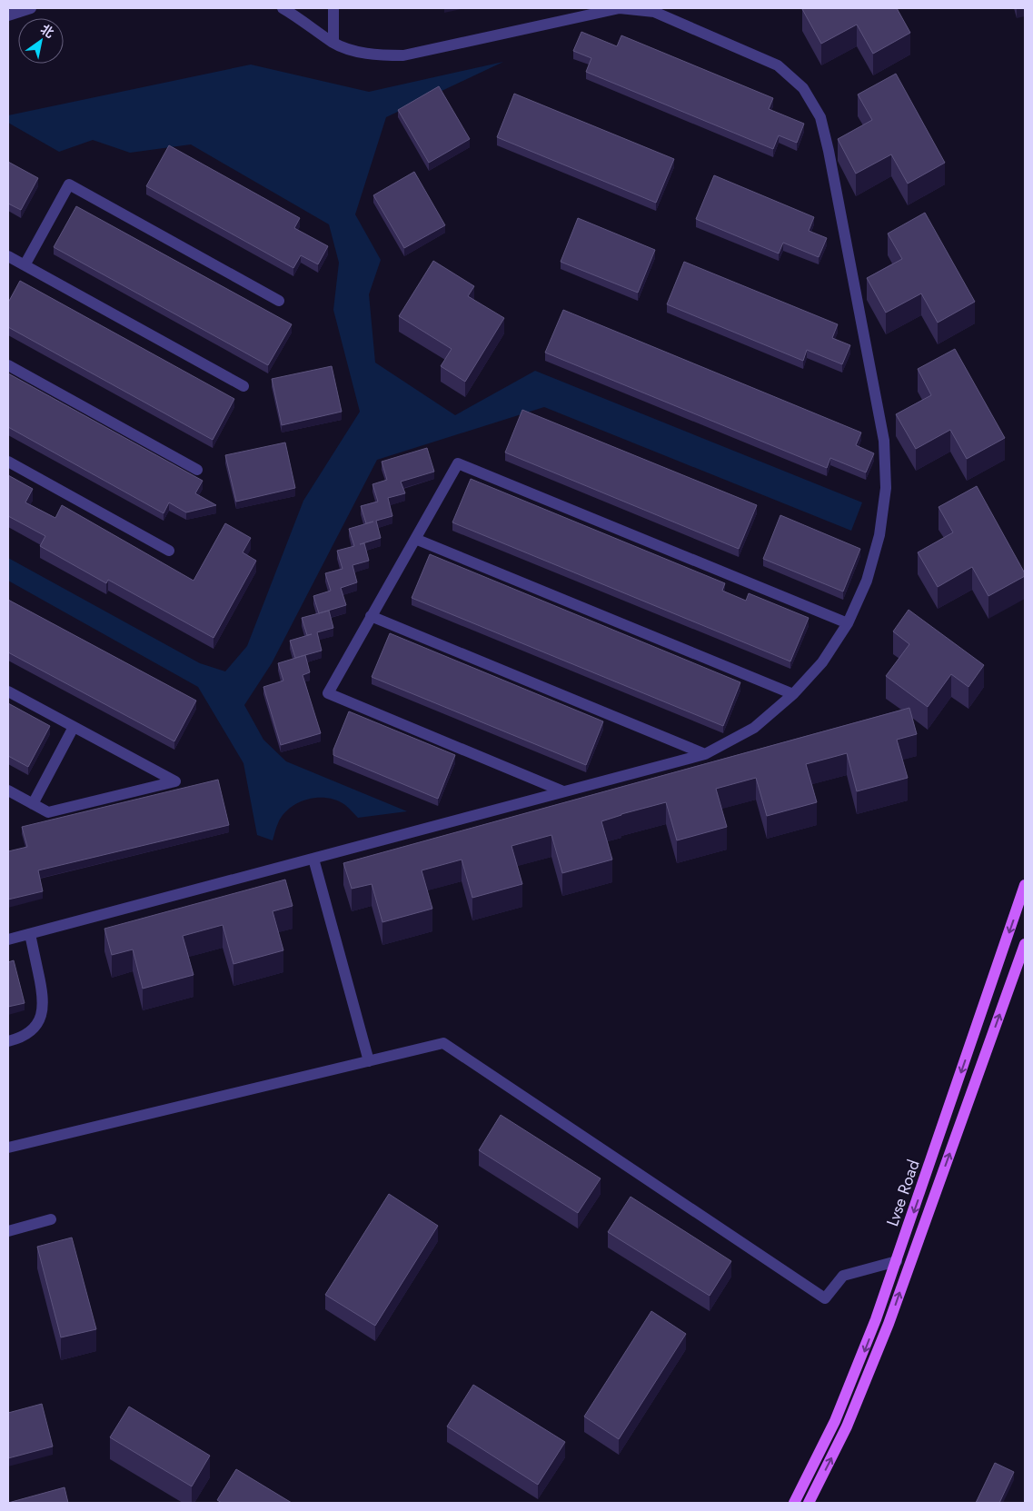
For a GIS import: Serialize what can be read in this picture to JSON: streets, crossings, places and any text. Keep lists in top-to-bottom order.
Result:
{
  "streets": {
    "main road": ["Lvse Road"]
  },
  "north": "top right"
}
